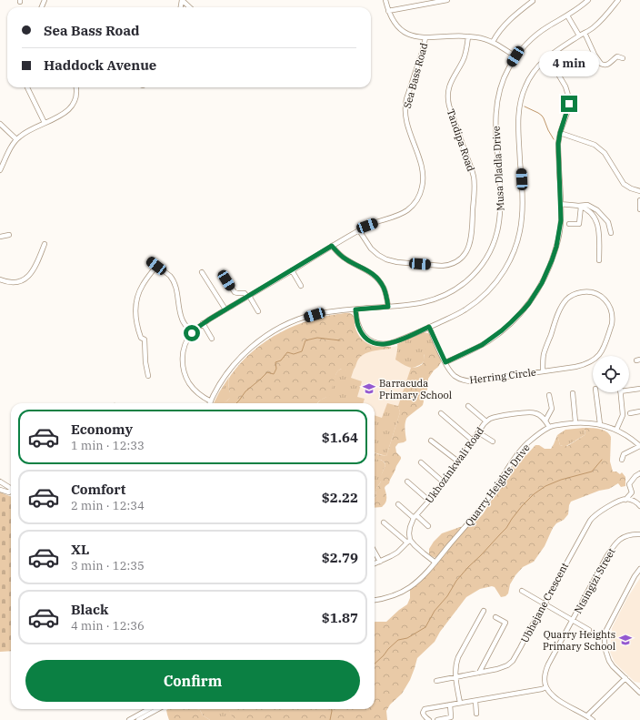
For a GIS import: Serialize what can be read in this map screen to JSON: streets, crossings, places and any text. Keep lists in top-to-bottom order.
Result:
{
  "streets": {
    "street": [
      "Sea Bass Road",
      "Tandipa Road",
      "Musa Dladla Drive",
      "Herring Circle",
      "Ukhozinkwali Road",
      "Quarry Heights Drive",
      "Ntsingizi Street",
      "Ubhejane Crescent"
    ]
  },
  "crossings": [
    ["Sea Bass Road", "Tandipa Road"],
    ["Sea Bass Road", "Musa Dladla Drive"]
  ],
  "places": {
    "school or university": ["Barracuda Primary School", "Quarry Heights Primary School"]
  },
  "page": {
    "banner": ["Sea Bass Road", "Haddock Avenue"],
    "bubble": "4 min",
    "list": [
      {
        "name": "Economy",
        "note": "1 min · 12:33",
        "value": "$1.64"
      },
      {
        "name": "Comfort",
        "note": "2 min · 12:34",
        "value": "$2.22"
      },
      {
        "name": "XL",
        "note": "3 min · 12:35",
        "value": "$2.79"
      },
      {
        "name": "Black",
        "note": "4 min · 12:36",
        "value": "$1.87"
      }
    ],
    "buttons": "Confirm"
  }
}
